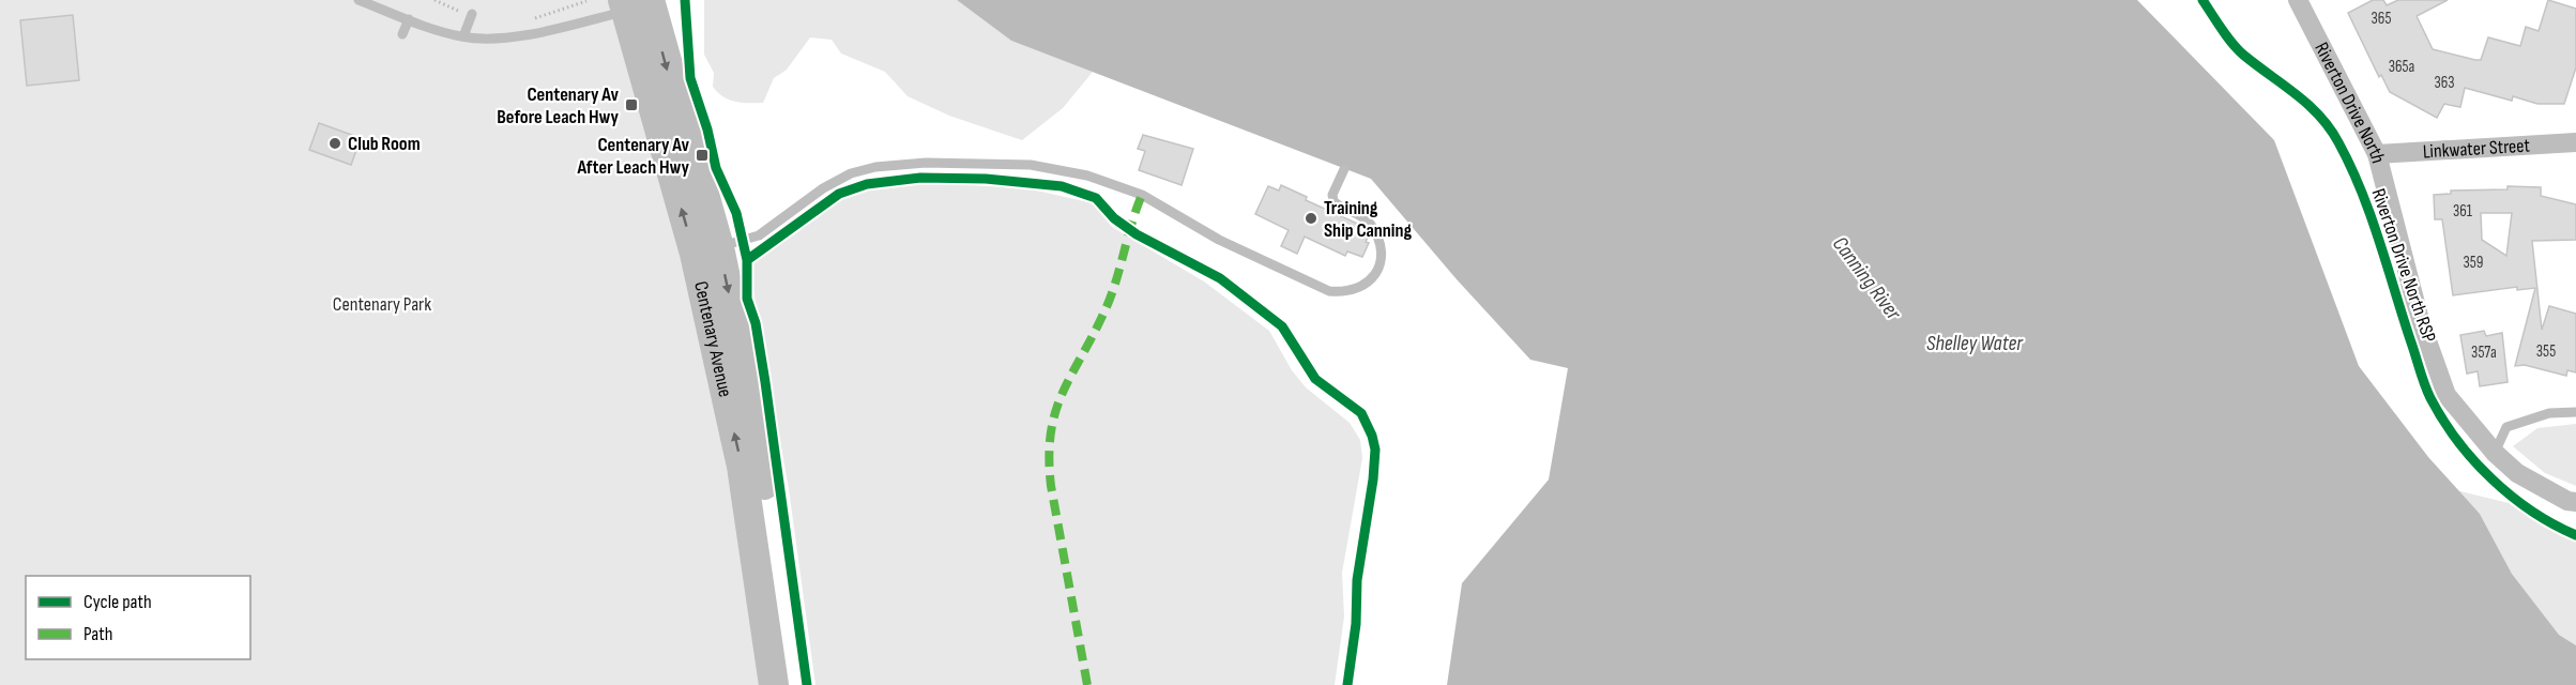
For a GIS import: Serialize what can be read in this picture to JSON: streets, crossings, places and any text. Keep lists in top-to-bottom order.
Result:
{
  "streets": {
    "main road": ["Centenary Avenue"],
    "street": ["Riverton Drive North", "Linkwater Street"],
    "cycle path": ["Riverton Drive North RSP"]
  },
  "crossings": [
    ["Riverton Drive North", "Linkwater Street"]
  ],
  "water": ["Canning River", "Shelley Water"],
  "parks": ["Centenary Park"],
  "places": {
    "transit": ["Centenary Av Before Leach Hwy", "Centenary Av After Leach Hwy"],
    "other": ["Club Room", "Training Ship Canning"]
  },
  "house_numbers": [
    "365",
    "365a",
    "363",
    "361",
    "359",
    "355",
    "357a"
  ],
  "legend": ["Cycle path", "Path"]
}
